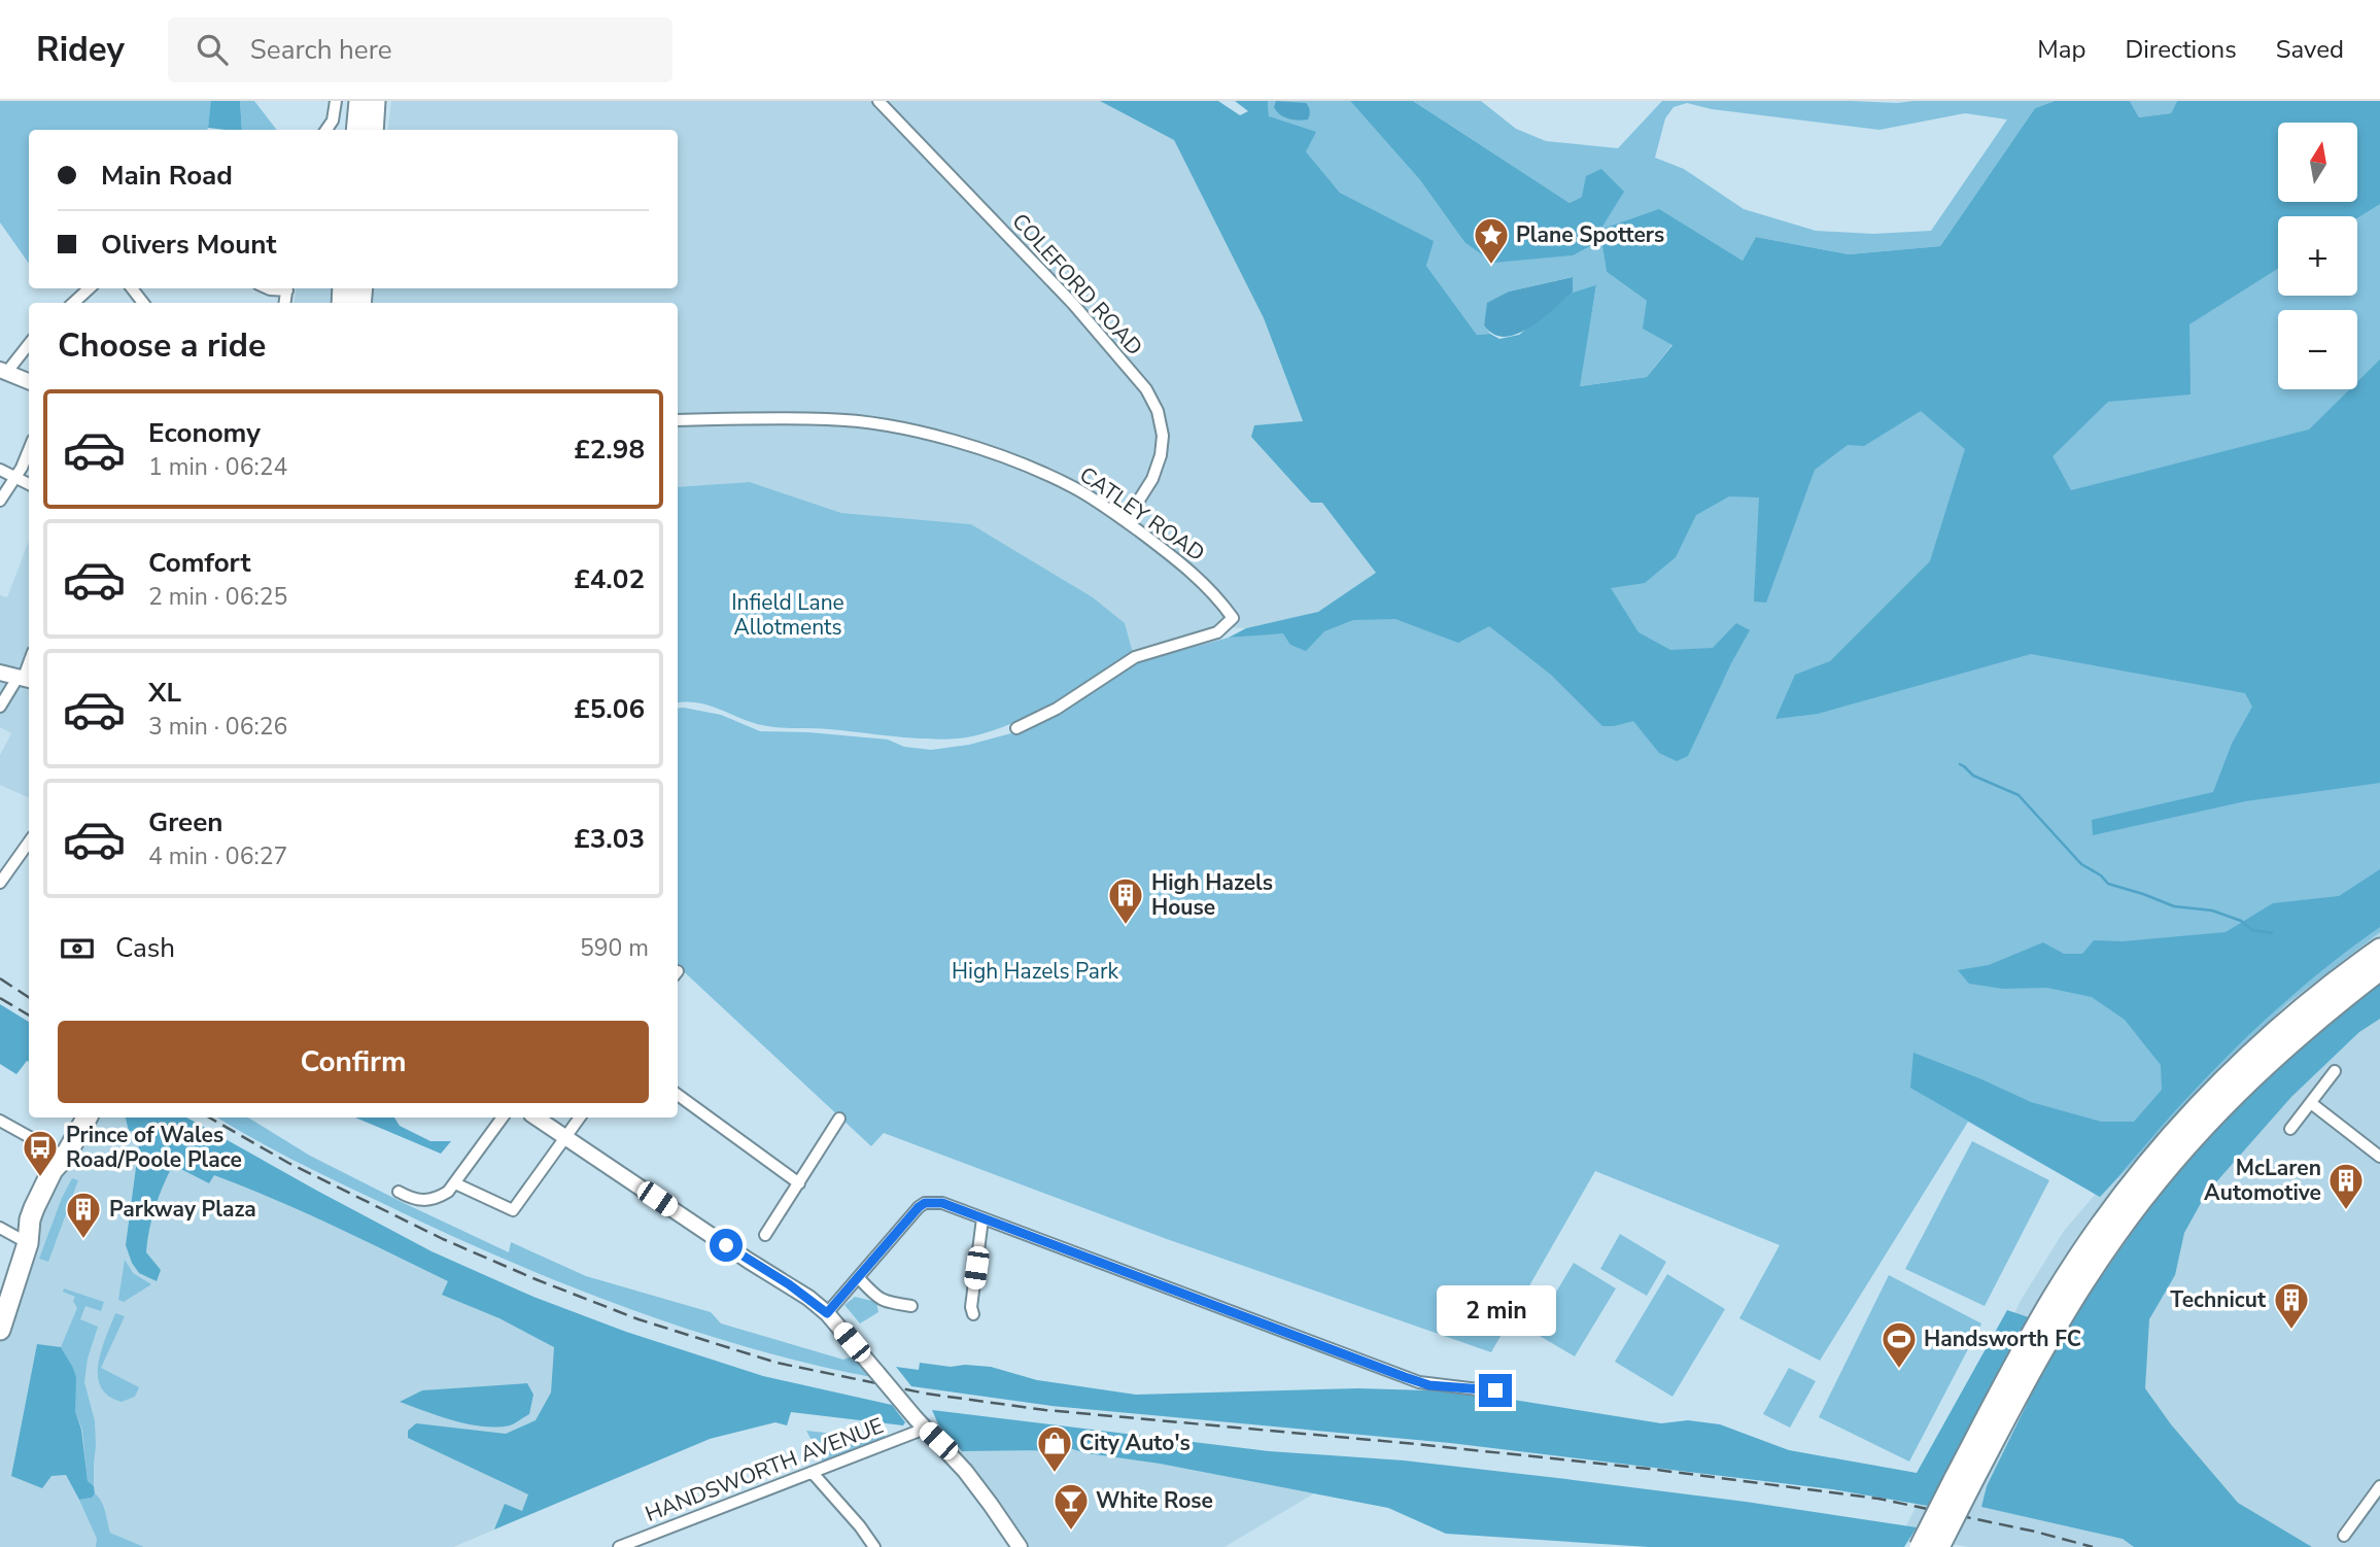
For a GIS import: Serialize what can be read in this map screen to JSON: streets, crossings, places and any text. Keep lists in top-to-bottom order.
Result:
{
  "streets": {
    "street": ["COLEFORD ROAD", "CATLEY ROAD", "HANDSWORTH AVENUE"]
  },
  "crossings": [
    ["COLEFORD ROAD", "CATLEY ROAD"]
  ],
  "parks": ["Infield Lane Allotments", "High Hazels Park"],
  "places": {
    "place": ["Plane Spotters"],
    "building": [
      "High Hazels House",
      "McLaren Automotive",
      "Parkway Plaza",
      "Technicut"
    ],
    "bus stop": ["Prince of Wales Road/Poole Place"],
    "sports": ["Handsworth FC"],
    "shop": ["City Auto's"],
    "bar": ["White Rose"]
  },
  "north": "top",
  "page": {
    "header": "Ridey",
    "search": "Search here",
    "nav": ["Map", "Directions", "Saved"],
    "map_buttons": ["+", "−"],
    "banner": ["Main Road", "Olivers Mount"],
    "heading": "Choose a ride",
    "list": [
      {
        "name": "Economy",
        "note": "1 min · 06:24",
        "value": "£2.98"
      },
      {
        "name": "Comfort",
        "note": "2 min · 06:25",
        "value": "£4.02"
      },
      {
        "name": "XL",
        "note": "3 min · 06:26",
        "value": "£5.06"
      },
      {
        "name": "Green",
        "note": "4 min · 06:27",
        "value": "£3.03"
      }
    ],
    "pay": ["Cash", "590 m"],
    "buttons": "Confirm",
    "bubble": "2 min"
  }
}
